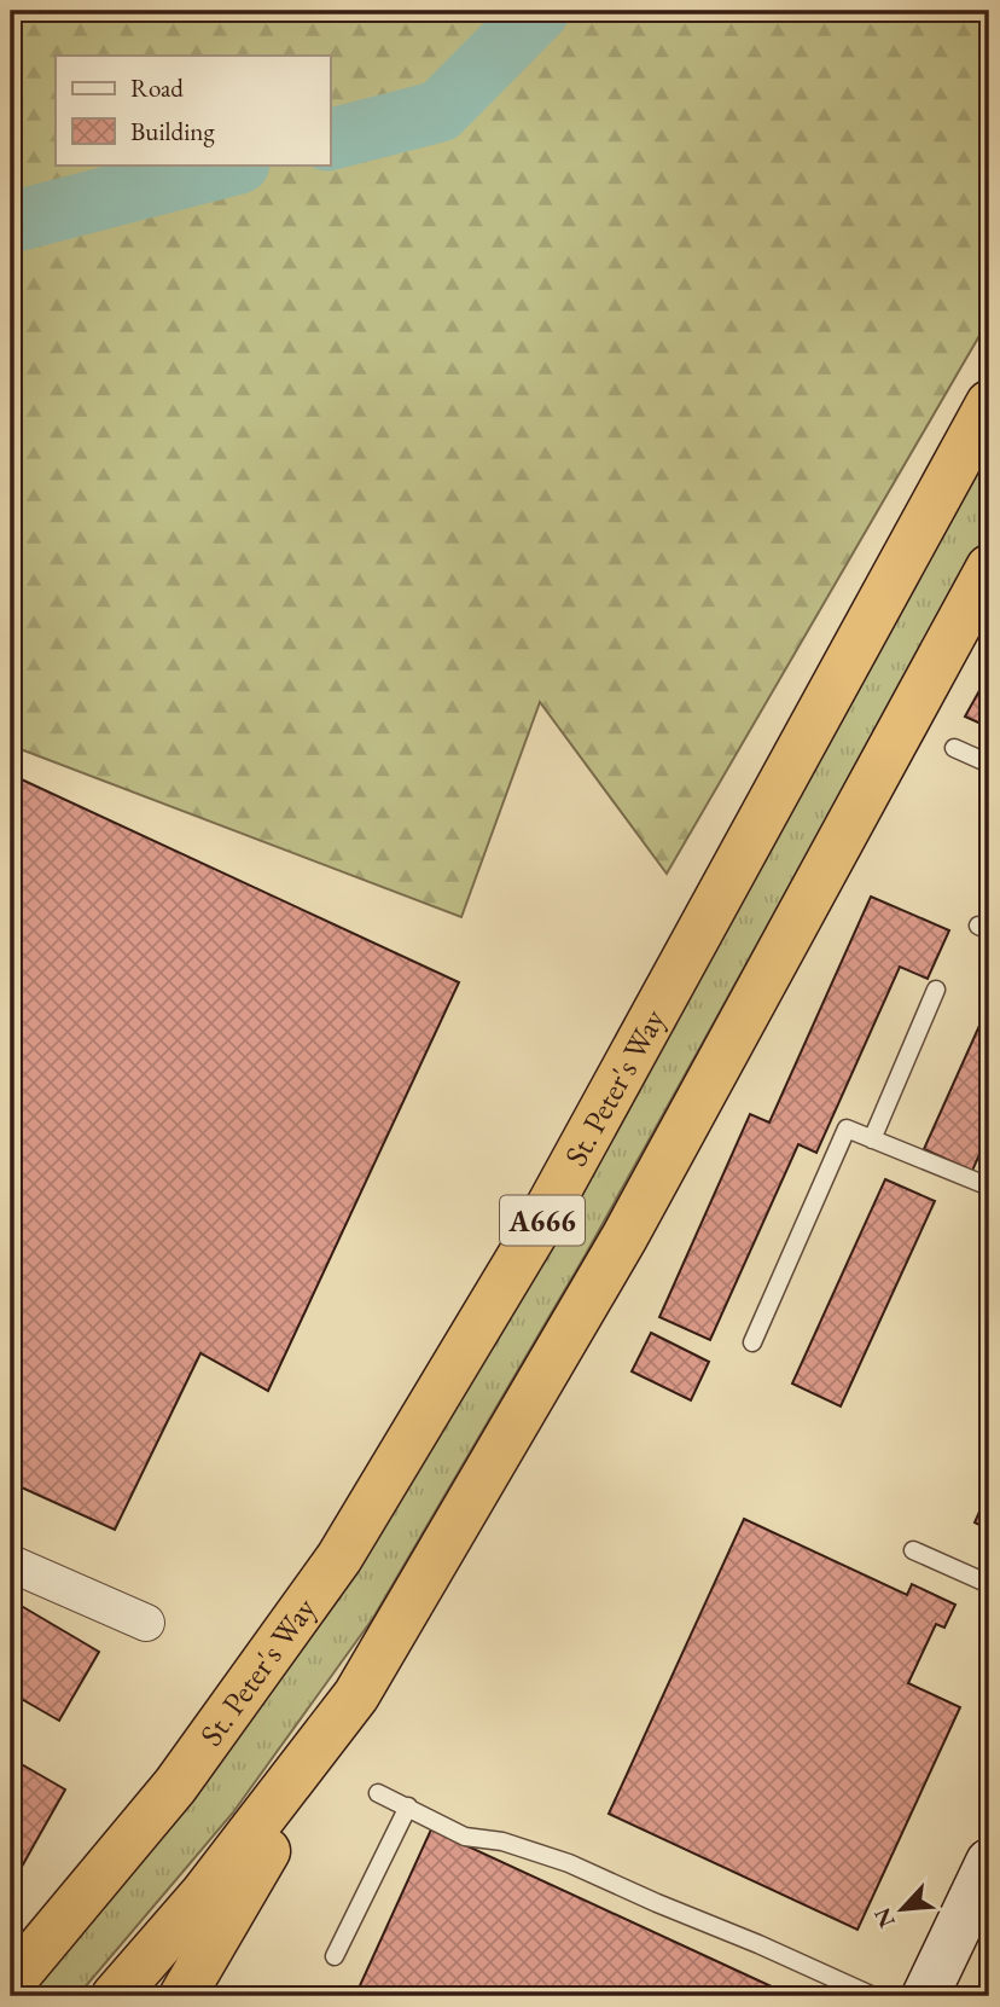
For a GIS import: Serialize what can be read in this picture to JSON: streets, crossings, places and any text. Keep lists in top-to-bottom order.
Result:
{
  "streets": {
    "highway": ["St. Peter's Way", "A666"]
  },
  "legend": ["Road", "Building"],
  "north": "bottom left"
}
